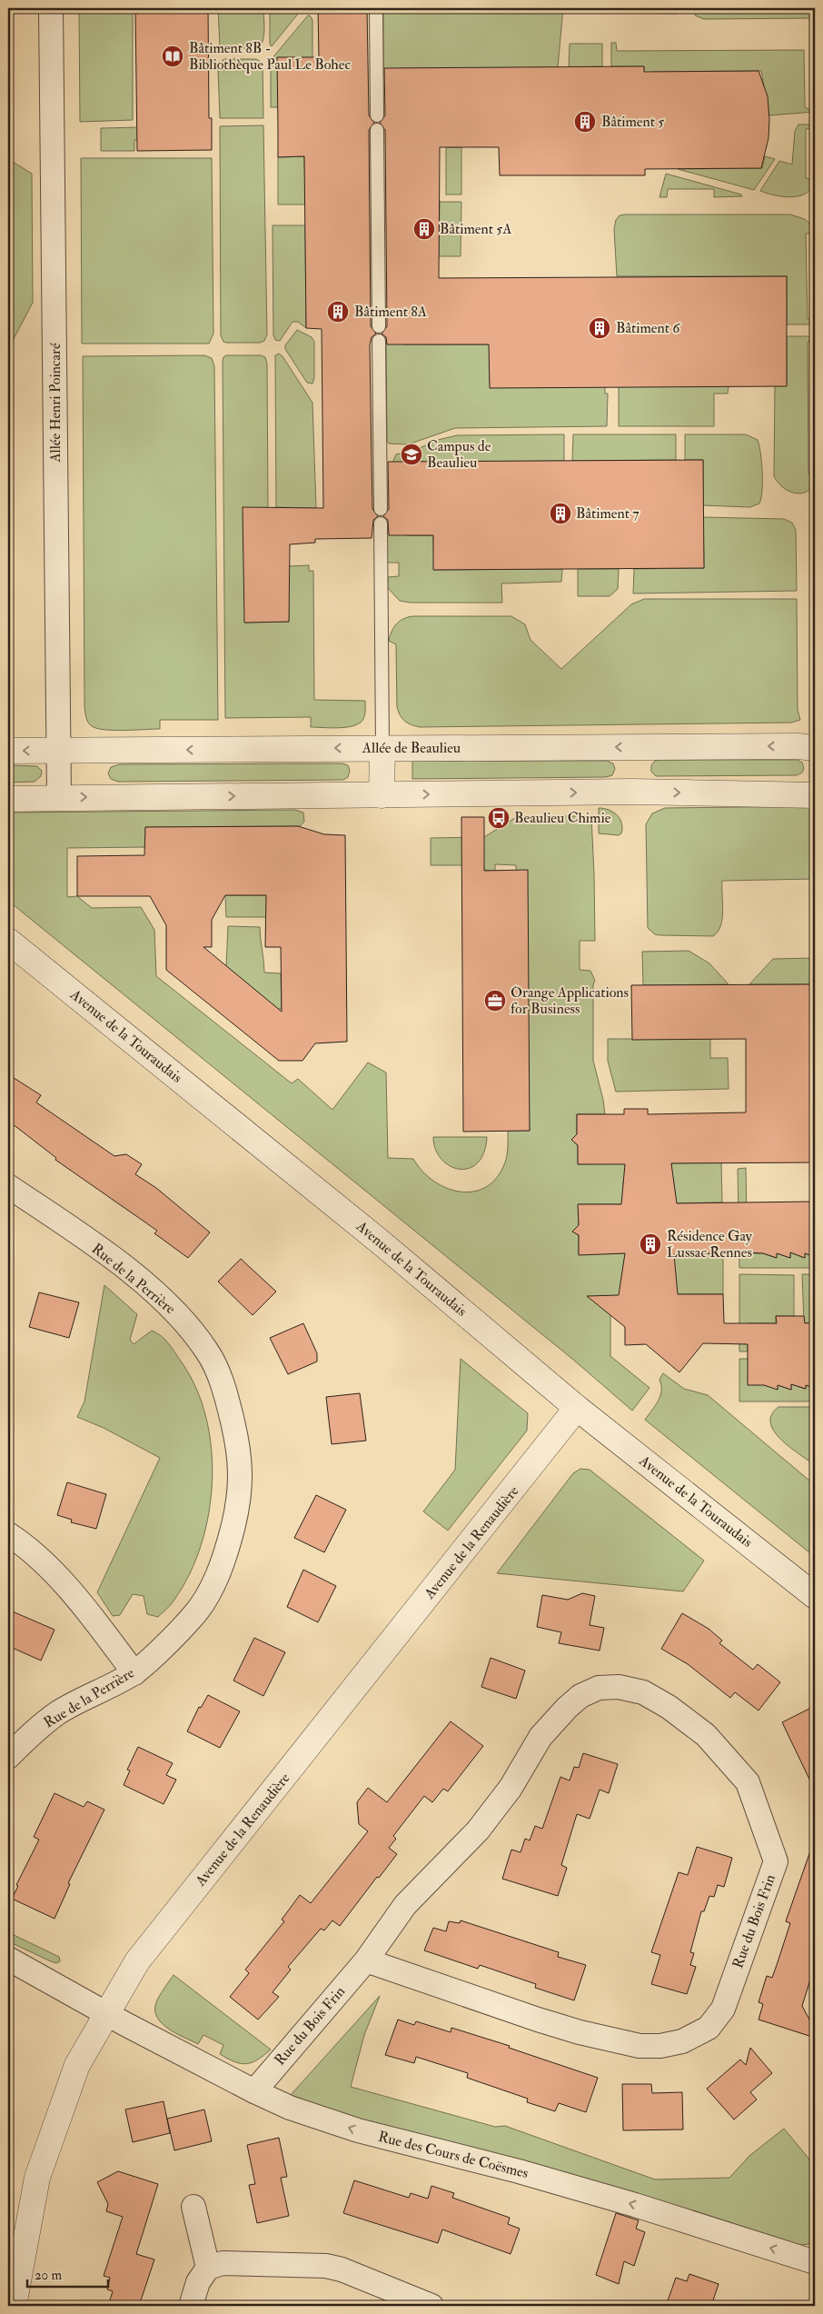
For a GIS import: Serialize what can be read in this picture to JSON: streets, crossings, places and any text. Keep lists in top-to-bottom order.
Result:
{
  "streets": {
    "street": [
      "Allée Henri Poincaré",
      "Allée de Beaulieu",
      "Avenue de la Touraudais",
      "Rue de la Perrière",
      "Avenue de la Renaudière",
      "Rue du Bois Frin",
      "Rue des Cours de Coësmes"
    ]
  },
  "crossings": [
    ["Allée Henri Poincaré", "Allée de Beaulieu"],
    ["Avenue de la Touraudais", "Avenue de la Renaudière"],
    ["Avenue de la Renaudière", "Rue des Cours de Coësmes"],
    ["Rue du Bois Frin", "Rue des Cours de Coësmes"]
  ],
  "places": {
    "library": ["Bâtiment 8B - Bibliothèque Paul Le Bohec"],
    "building": [
      "Bâtiment 5",
      "Bâtiment 5A",
      "Bâtiment 8A",
      "Bâtiment 6",
      "Bâtiment 7",
      "Résidence Gay Lussac Rennes"
    ],
    "school or university": ["Campus de Beaulieu"],
    "bus stop": ["Beaulieu Chimie"],
    "office": ["Orange Applications for Business"]
  },
  "scale_bar": "20 m"
}
